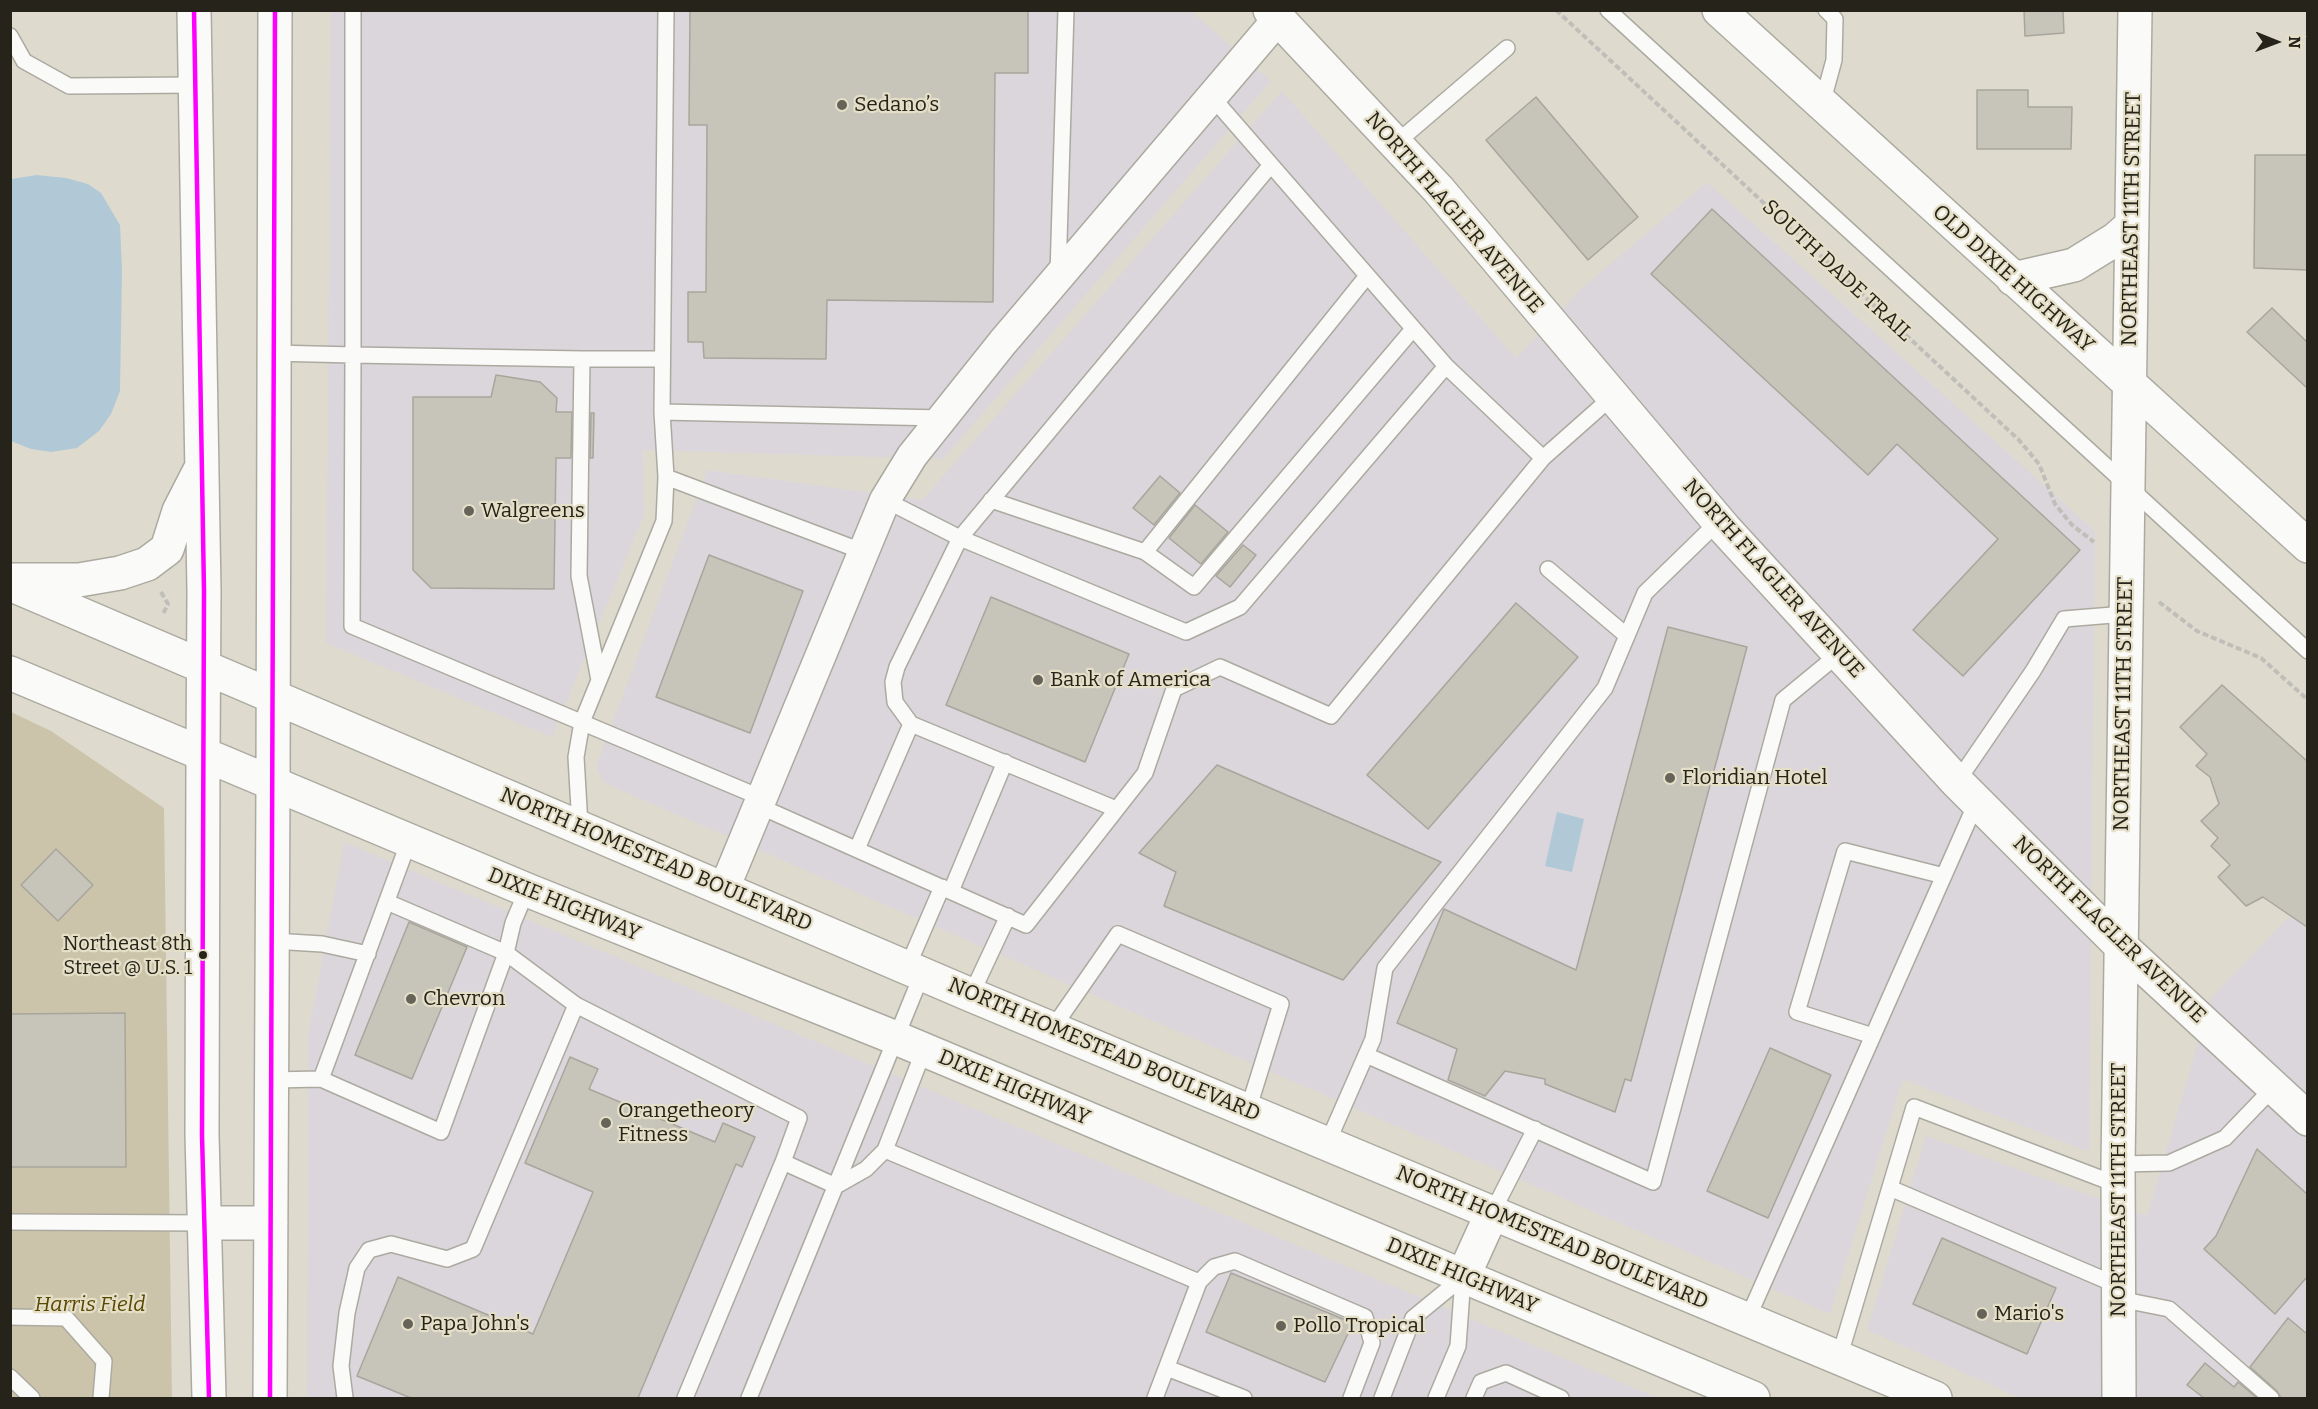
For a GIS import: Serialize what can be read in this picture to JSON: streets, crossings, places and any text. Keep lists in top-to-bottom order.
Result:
{
  "streets": {
    "main road": [
      "NORTH FLAGLER AVENUE",
      "NORTHEAST 11TH STREET",
      "OLD DIXIE HIGHWAY",
      "NORTH HOMESTEAD BOULEVARD",
      "DIXIE HIGHWAY"
    ],
    "path": ["SOUTH DADE TRAIL"]
  },
  "crossings": [
    ["NORTH FLAGLER AVENUE", "NORTHEAST 11TH STREET"],
    ["NORTHEAST 11TH STREET", "OLD DIXIE HIGHWAY"]
  ],
  "parks": ["Harris Field"],
  "places": [
    "Sedano’s",
    "Walgreens",
    "Bank of America",
    "Floridian Hotel",
    "Northeast 8th Street @ U.S. 1",
    "Chevron",
    "Orangetheory Fitness",
    "Mario's",
    "Papa John's",
    "Pollo Tropical"
  ],
  "north": "right"
}
